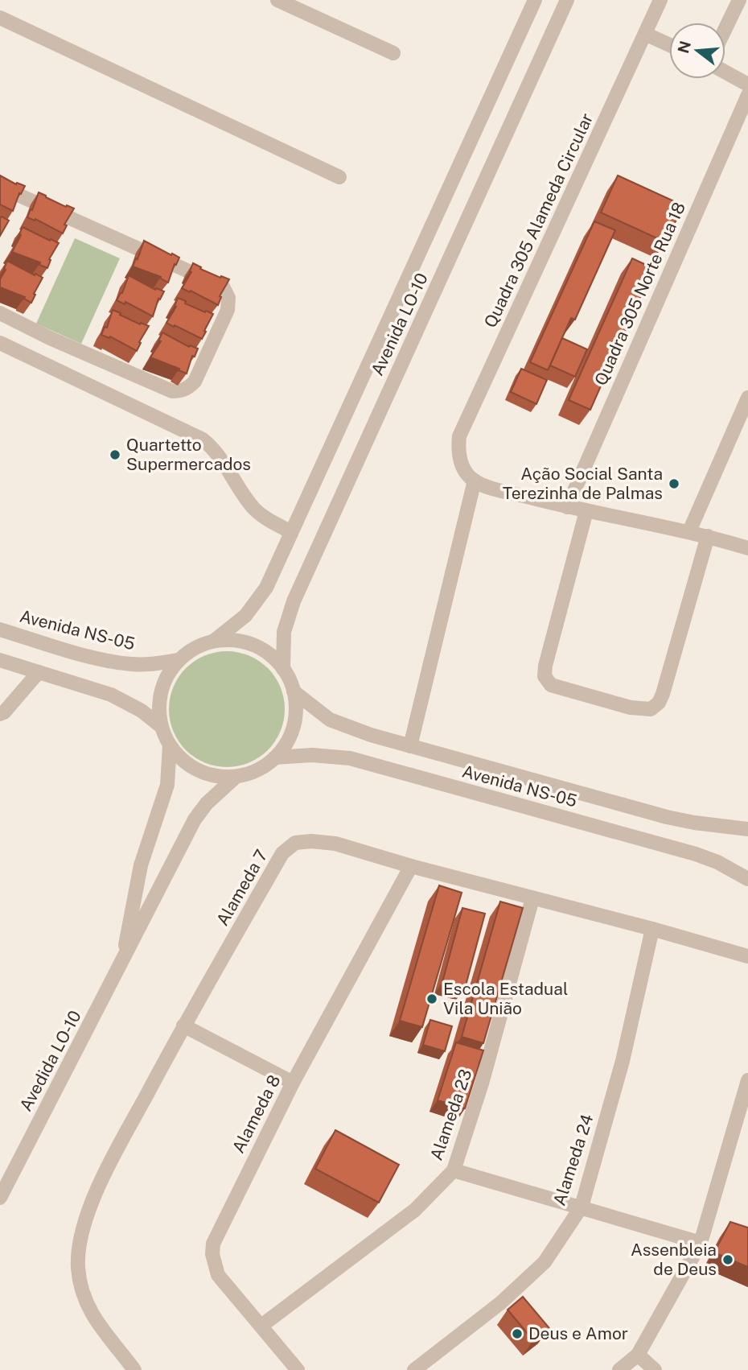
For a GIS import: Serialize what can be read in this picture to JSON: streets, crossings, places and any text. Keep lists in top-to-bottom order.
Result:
{
  "streets": {
    "street": [
      "Quadra 305 Alameda Circular",
      "Quadra 305 Norte Rua 18",
      "Avenida LO-10",
      "Avenida NS-05",
      "Alameda 7",
      "Avedida LO-10",
      "Alameda 8",
      "Alameda 23",
      "Alameda 24"
    ]
  },
  "crossings": [
    ["Avenida LO-10", "Avenida NS-05"],
    ["Avenida LO-10", "Avedida LO-10"],
    ["Avenida NS-05", "Avedida LO-10"],
    ["Alameda 7", "Alameda 8"],
    ["Alameda 7", "Alameda 23"],
    ["Alameda 7", "Alameda 24"],
    ["Alameda 8", "Alameda 23"]
  ],
  "places": [
    "Quartetto Supermercados",
    "Ação Social Santa Terezinha de Palmas",
    "Escola Estadual Vila União",
    "Assenbleia de Deus",
    "Deus e Amor"
  ],
  "north": "left"
}
